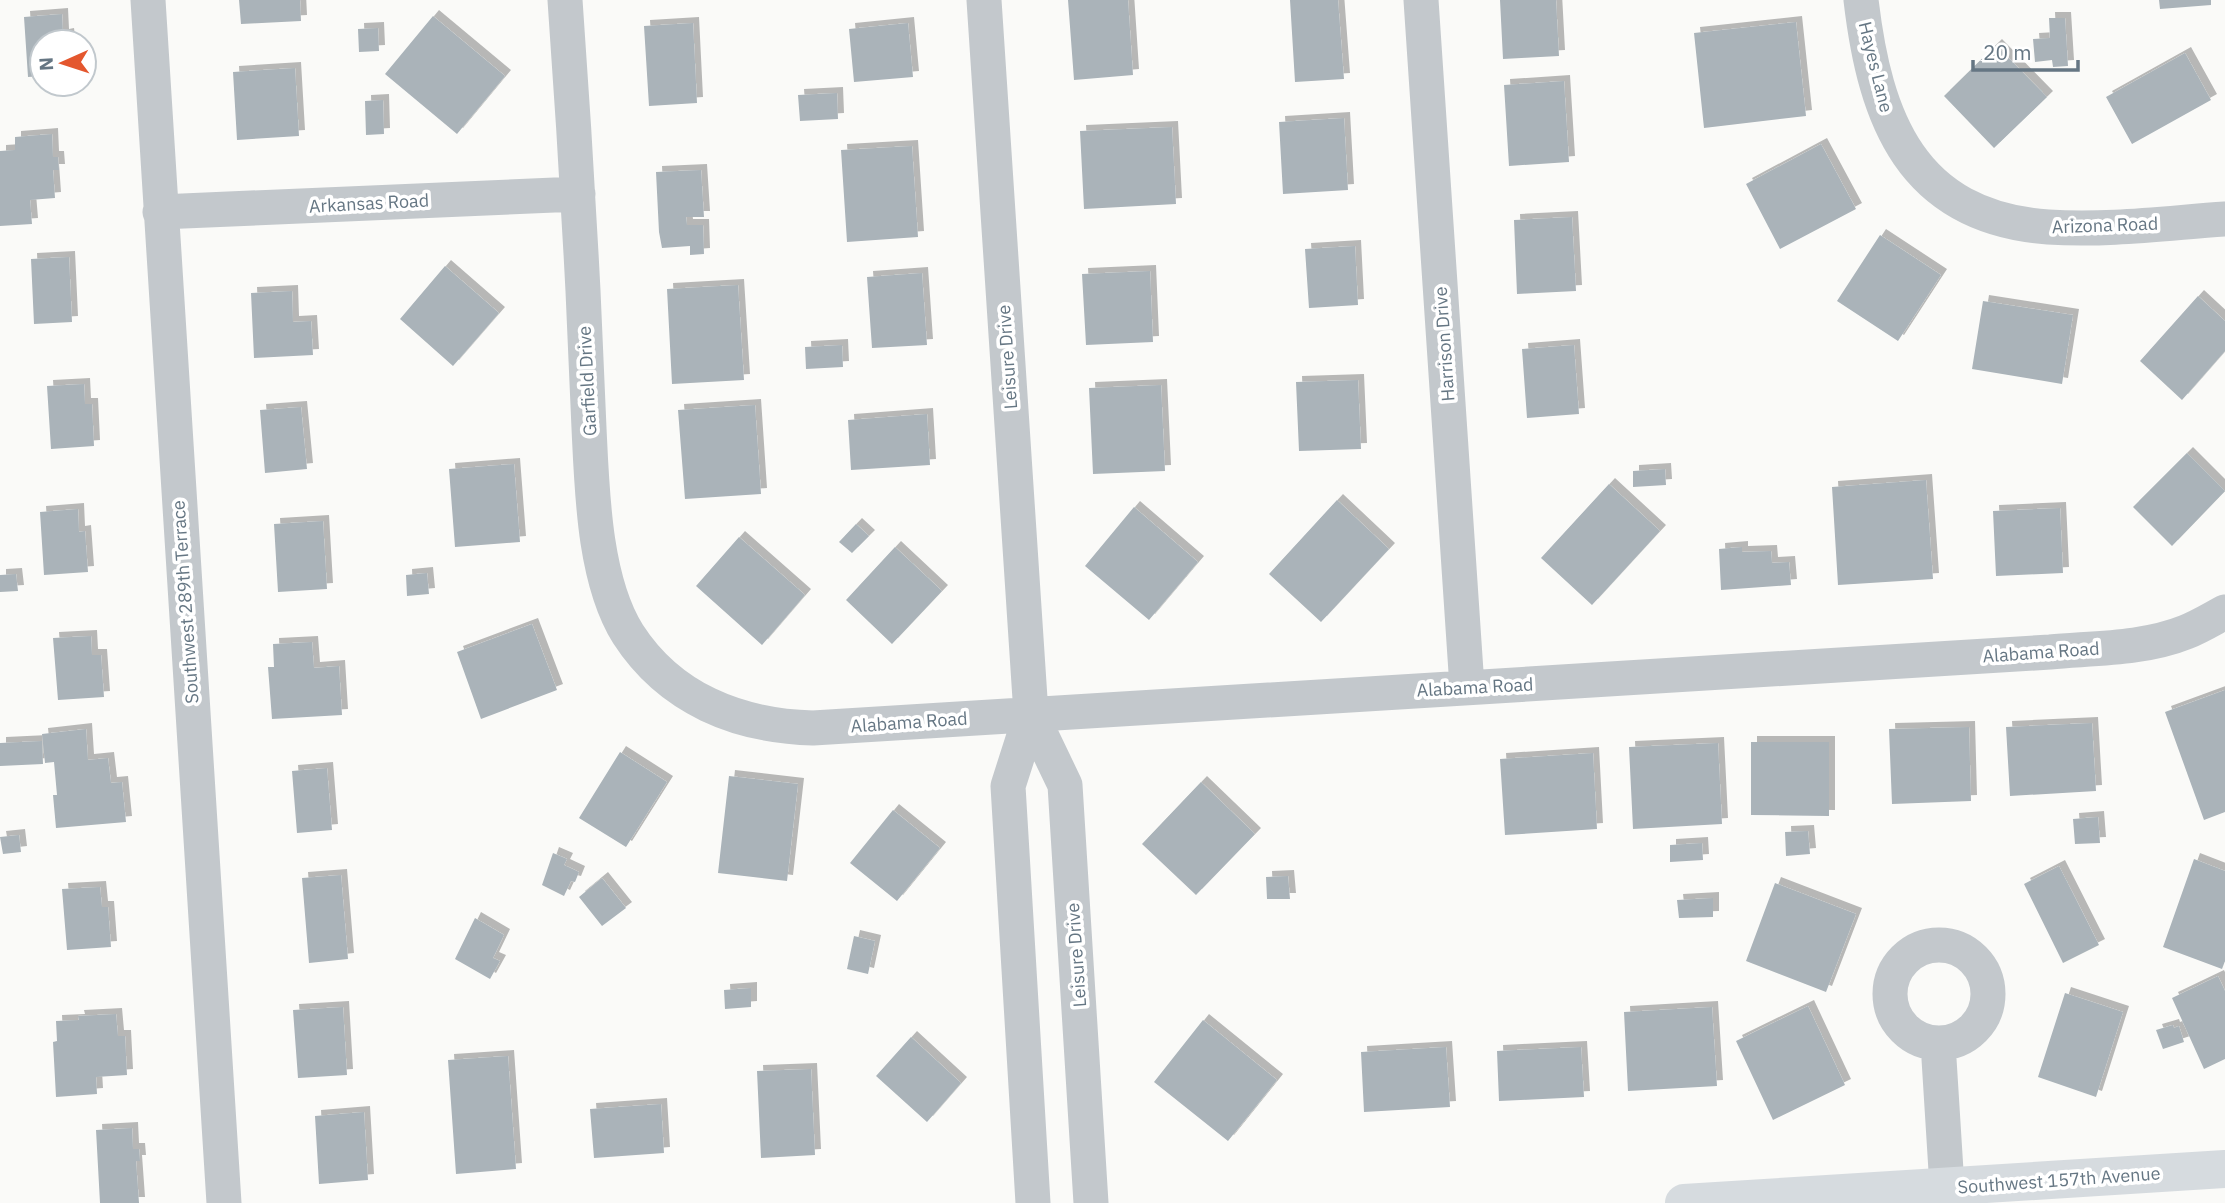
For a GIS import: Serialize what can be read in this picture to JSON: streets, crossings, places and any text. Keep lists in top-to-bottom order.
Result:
{
  "streets": {
    "street": [
      "Hayes Lane",
      "Arkansas Road",
      "Arizona Road",
      "Harrison Drive",
      "Leisure Drive",
      "Garfield Drive",
      "Southwest 289th Terrace",
      "Alabama Road",
      "Southwest 157th Avenue"
    ]
  },
  "crossings": [
    ["Hayes Lane", "Arizona Road"],
    ["Arkansas Road", "Garfield Drive"],
    ["Arkansas Road", "Southwest 289th Terrace"],
    ["Harrison Drive", "Alabama Road"],
    ["Leisure Drive", "Alabama Road"],
    ["Garfield Drive", "Alabama Road"]
  ],
  "scale_bar": "20 m",
  "north": "left"
}
